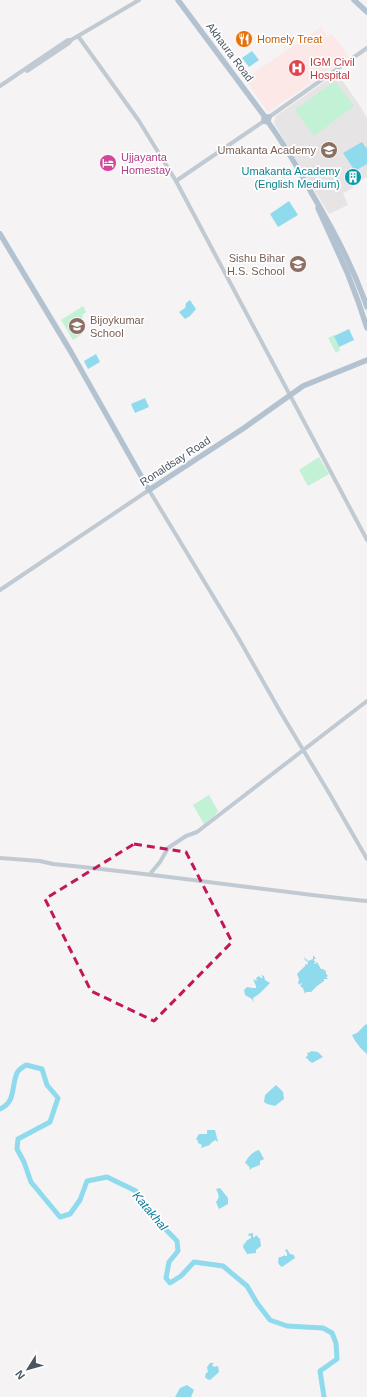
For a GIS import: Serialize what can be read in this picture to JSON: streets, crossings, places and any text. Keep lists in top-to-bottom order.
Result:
{
  "streets": {
    "main road": ["Akhaura Road", "Ronaldsay Road"]
  },
  "water": ["Katakhal"],
  "places": {
    "restaurant": ["Homely Treat"],
    "hospital": ["IGM Civil Hospital"],
    "school or university": ["Umakanta Academy", "Sishu Bihar H.S. School", "Bijoykumar School"],
    "hotel": ["Ujjayanta Homestay"],
    "building": ["Umakanta Academy (English Medium)"]
  },
  "north": "bottom left"
}
